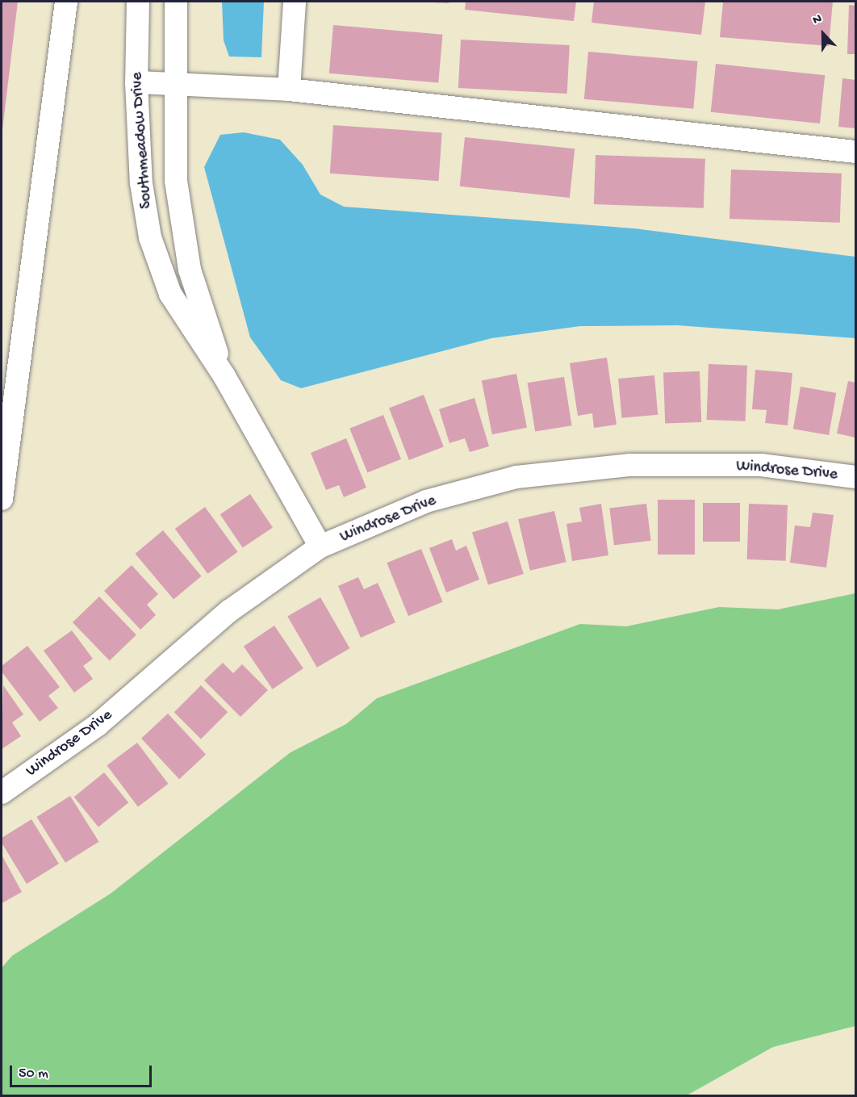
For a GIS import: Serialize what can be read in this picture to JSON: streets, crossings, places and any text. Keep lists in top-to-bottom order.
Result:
{
  "streets": {
    "street": ["Southmeadow Drive", "Windrose Drive"]
  },
  "crossings": [
    ["Southmeadow Drive", "Windrose Drive"]
  ],
  "scale_bar": "50 m",
  "north": "top"
}
